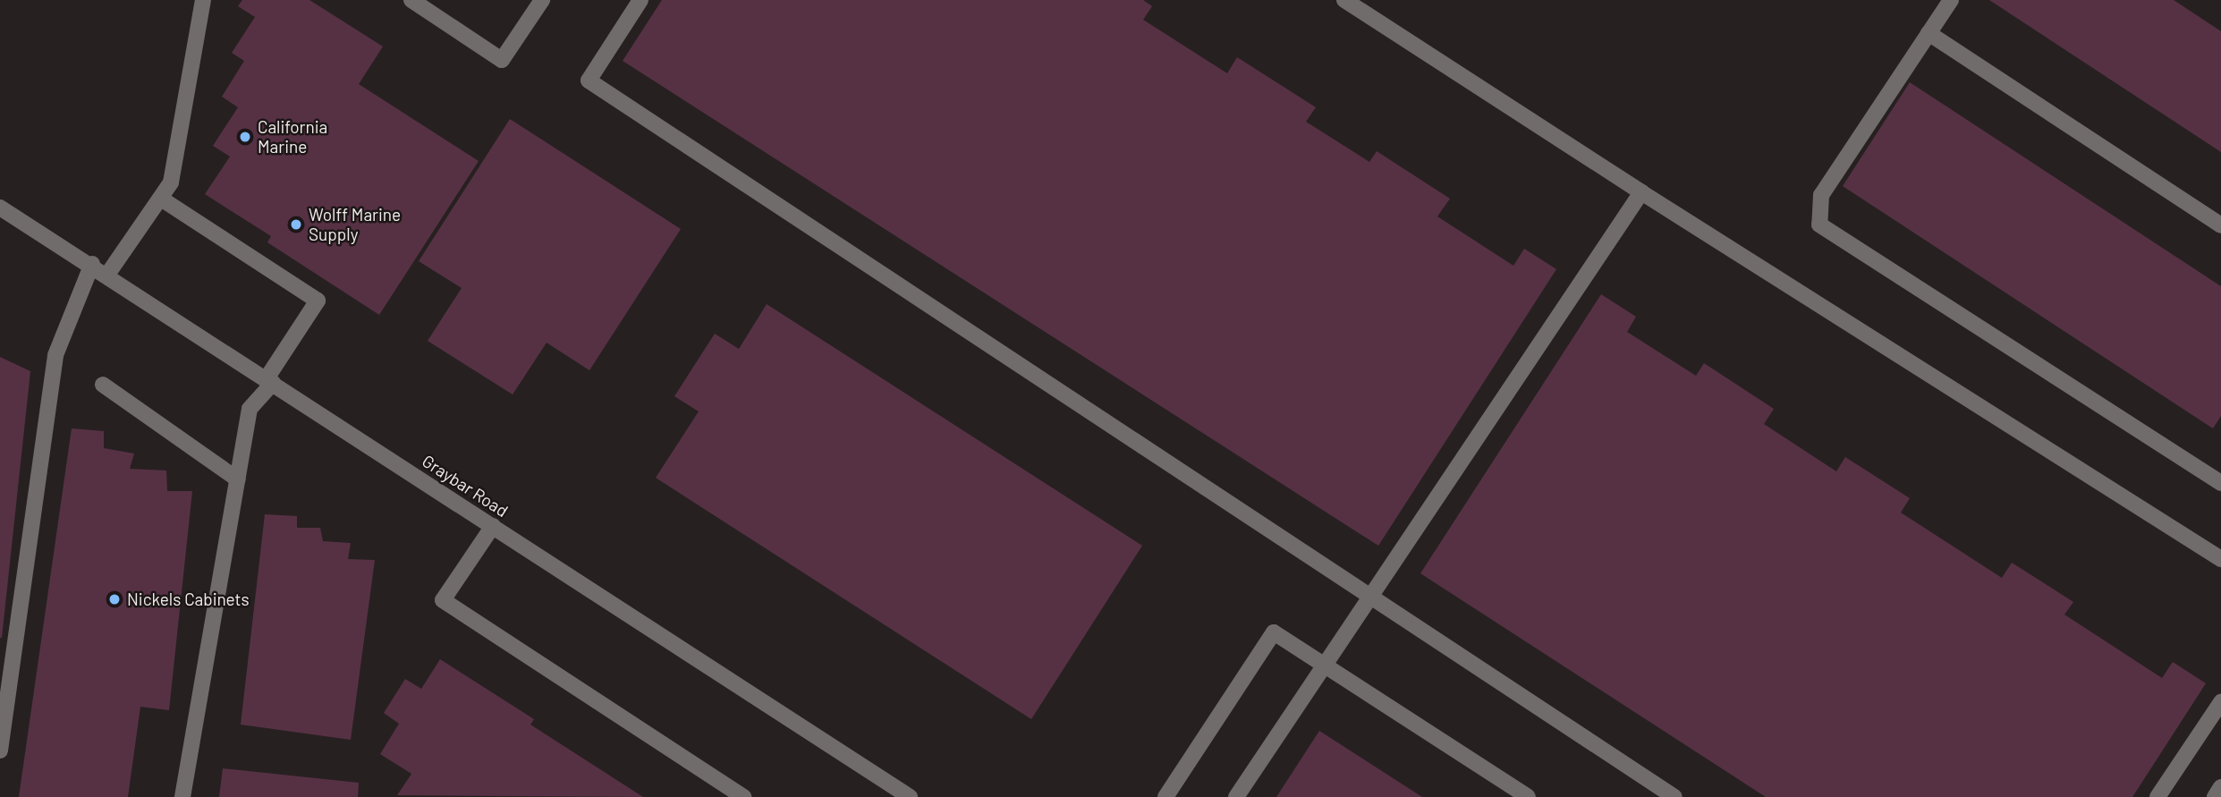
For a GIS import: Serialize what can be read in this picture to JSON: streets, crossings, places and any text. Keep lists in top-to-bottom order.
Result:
{
  "streets": {
    "street": ["Graybar Road"]
  },
  "places": ["California Marine", "Wolff Marine Supply", "Nickels Cabinets"]
}
